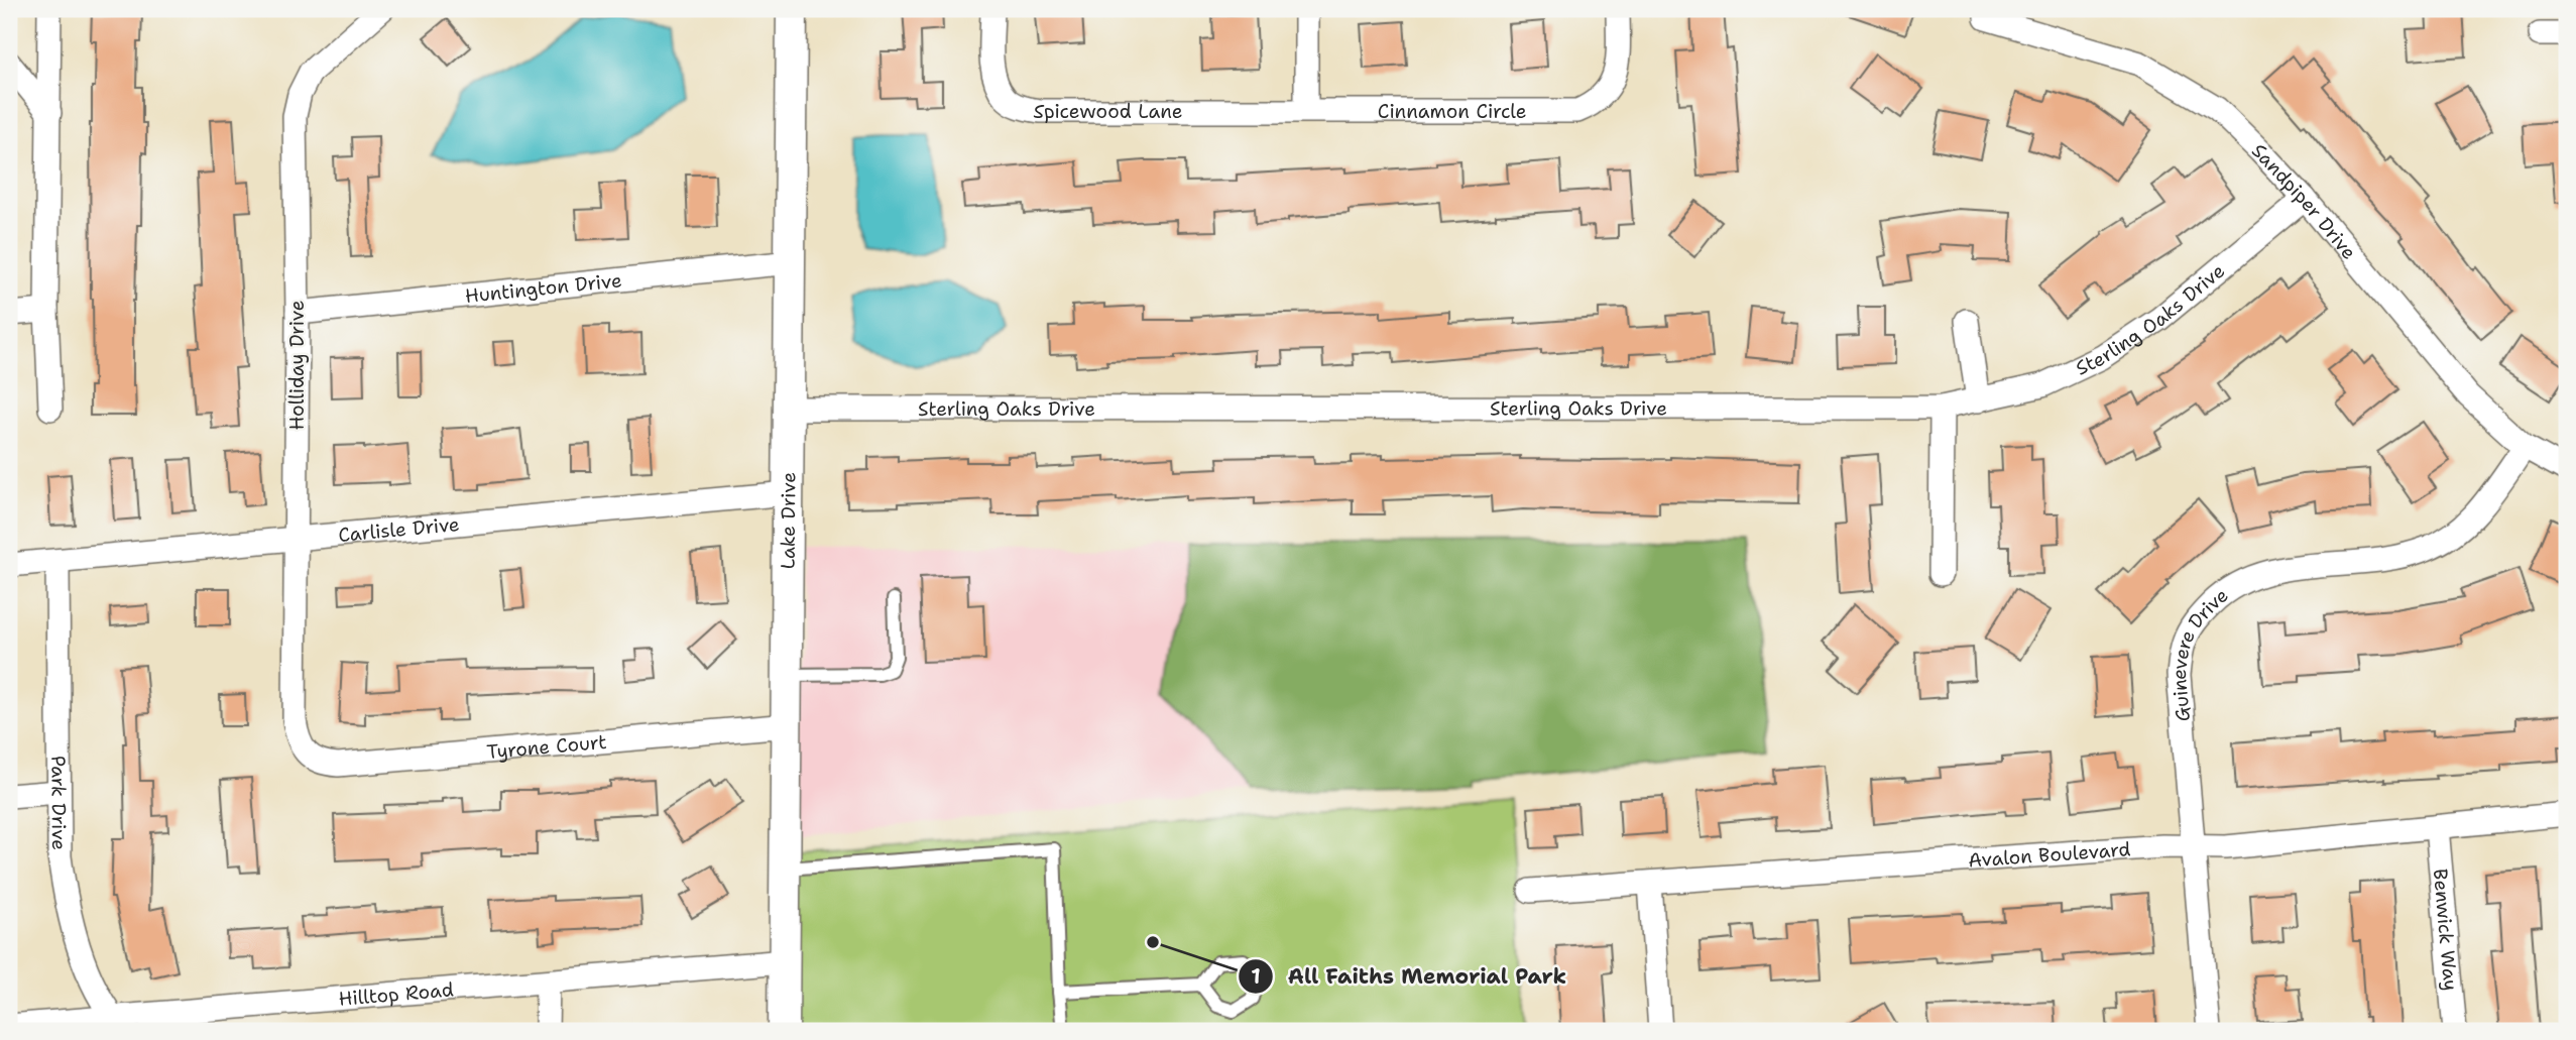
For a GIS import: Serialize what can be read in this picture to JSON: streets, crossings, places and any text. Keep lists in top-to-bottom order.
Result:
{
  "streets": {
    "street": [
      "Spicewood Lane",
      "Cinnamon Circle",
      "Sandpiper Drive",
      "Huntington Drive",
      "Sterling Oaks Drive",
      "Holliday Drive",
      "Lake Drive",
      "Carlisle Drive",
      "Guinevere Drive",
      "Tyrone Court",
      "Park Drive",
      "Avalon Boulevard",
      "Benwick Way",
      "Hilltop Road"
    ]
  },
  "crossings": [
    ["Spicewood Lane", "Cinnamon Circle"],
    ["Sandpiper Drive", "Sterling Oaks Drive"],
    ["Sandpiper Drive", "Guinevere Drive"],
    ["Huntington Drive", "Holliday Drive"],
    ["Huntington Drive", "Lake Drive"],
    ["Sterling Oaks Drive", "Lake Drive"],
    ["Holliday Drive", "Carlisle Drive"],
    ["Holliday Drive", "Tyrone Court"],
    ["Lake Drive", "Carlisle Drive"],
    ["Lake Drive", "Tyrone Court"],
    ["Lake Drive", "Hilltop Road"],
    ["Carlisle Drive", "Park Drive"],
    ["Guinevere Drive", "Avalon Boulevard"],
    ["Park Drive", "Hilltop Road"],
    ["Avalon Boulevard", "Benwick Way"]
  ],
  "places": ["All Faiths Memorial Park"]
}
